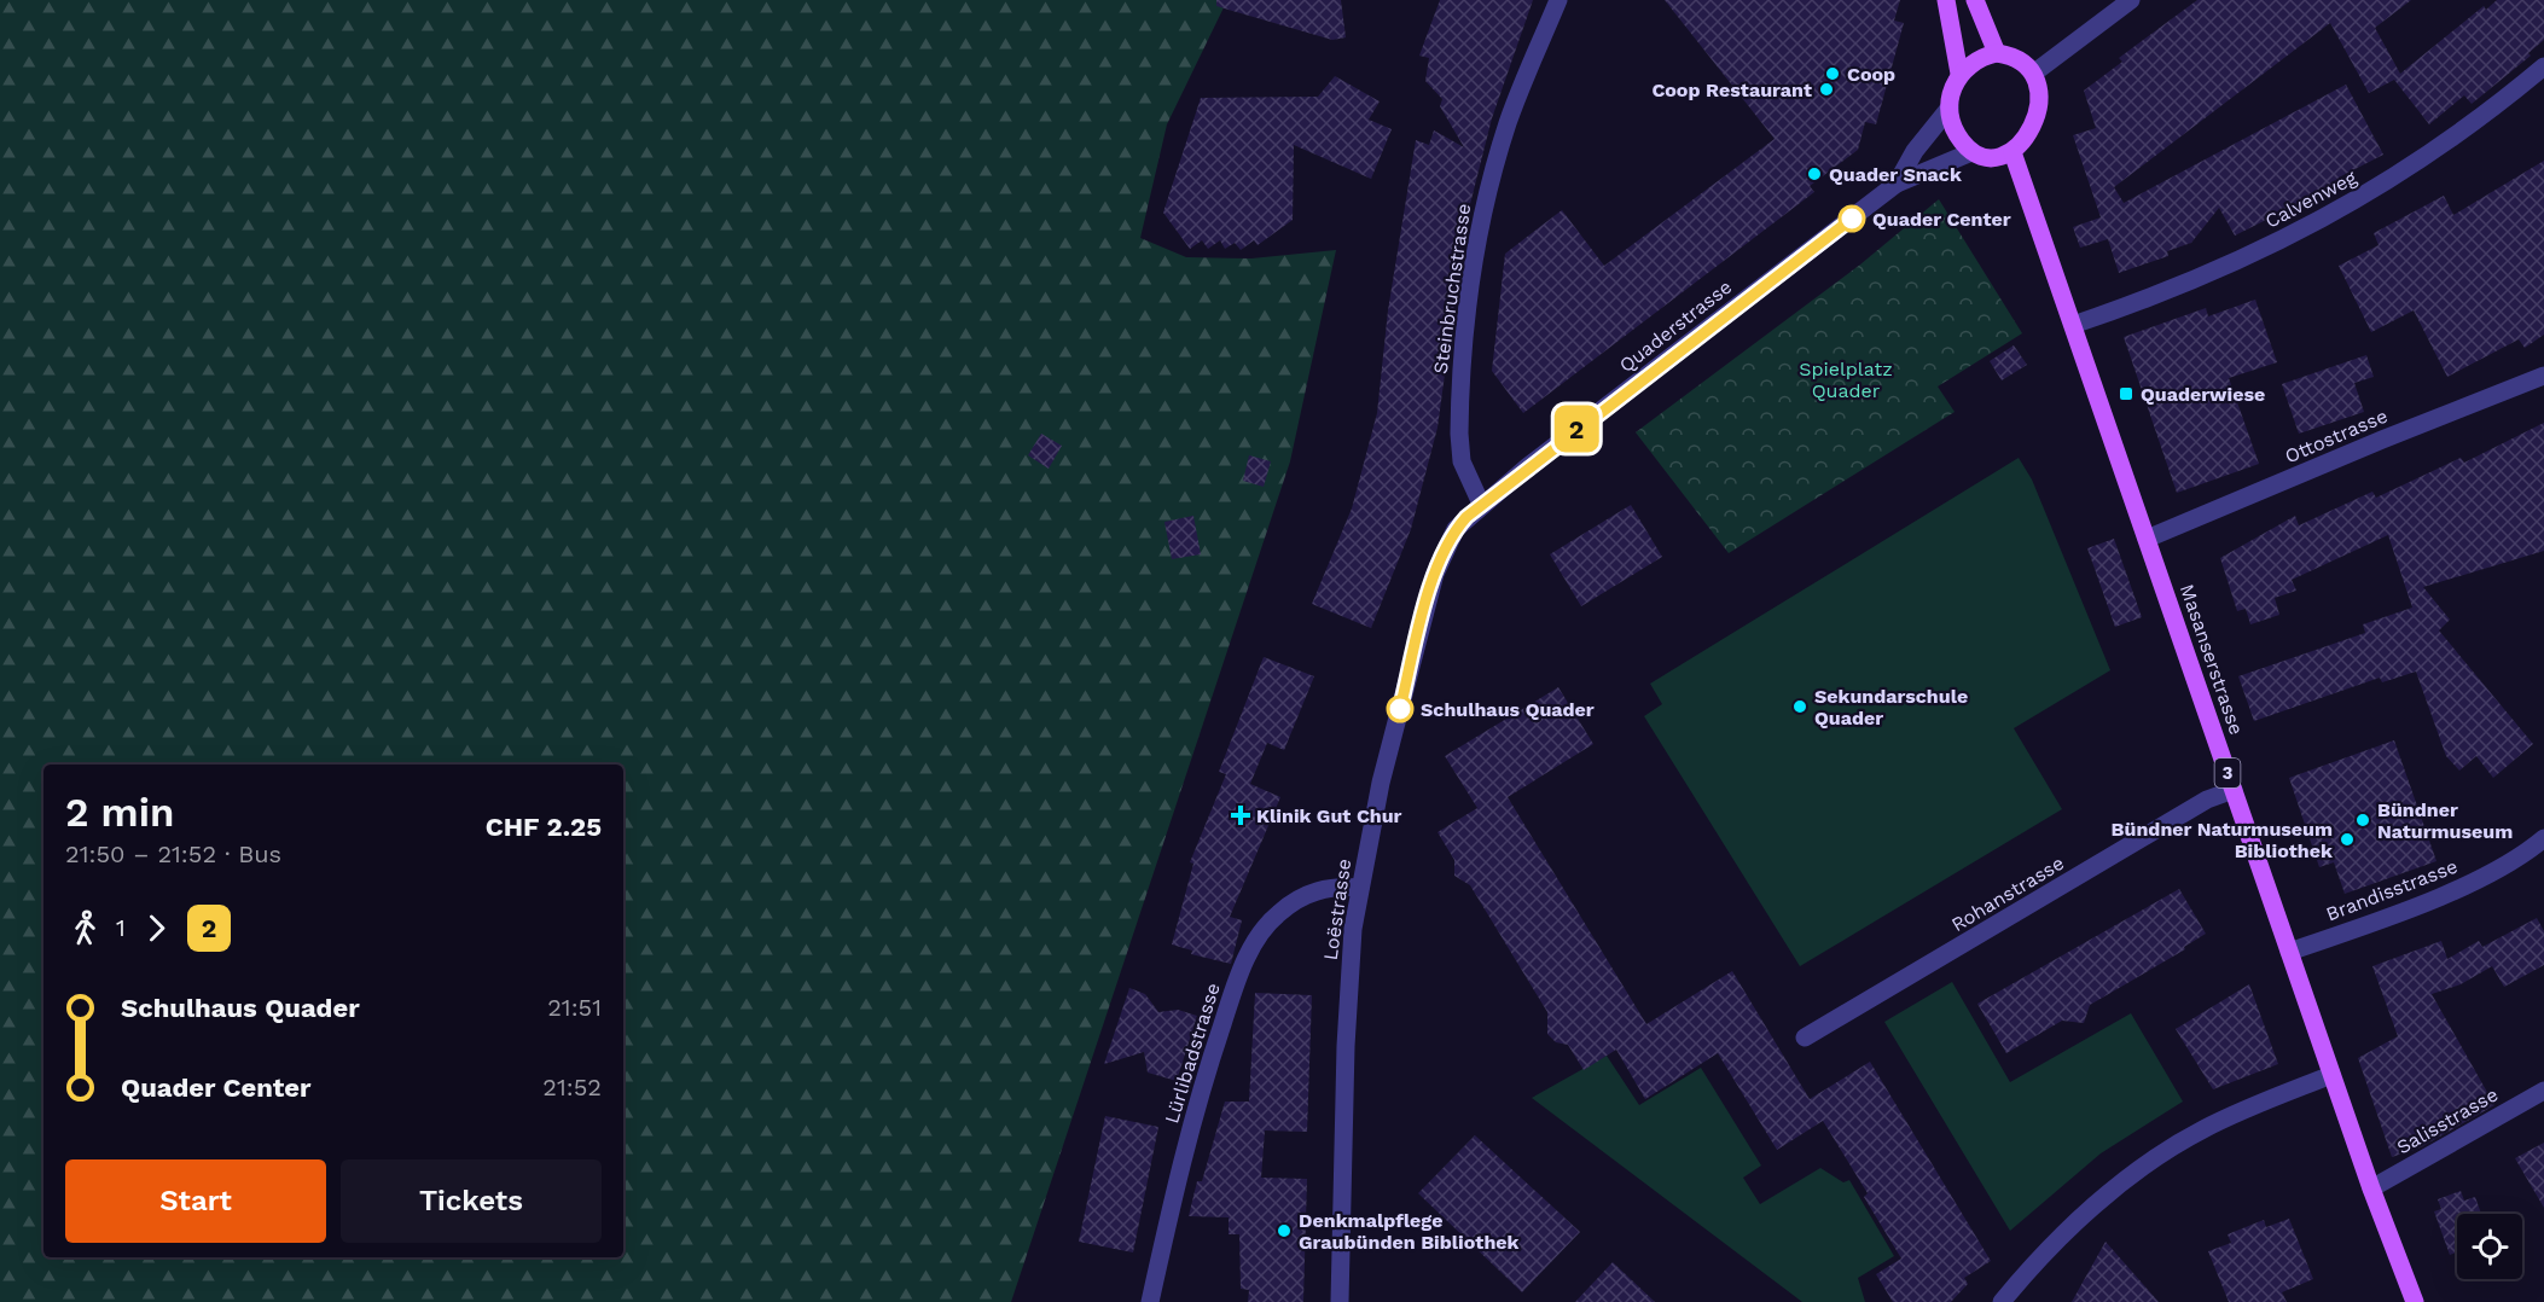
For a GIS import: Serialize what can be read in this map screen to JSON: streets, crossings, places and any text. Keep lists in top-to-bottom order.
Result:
{
  "streets": {
    "main road": ["Masanserstrasse", "3"],
    "street": [
      "Calvenweg",
      "Steinbruchstrasse",
      "Quaderstrasse",
      "Ottostrasse",
      "Brandisstrasse",
      "Rohanstrasse",
      "Loëstrasse",
      "Lürlibadstrasse",
      "Salisstrasse"
    ]
  },
  "crossings": [
    ["Calvenweg", "Masanserstrasse"],
    ["Steinbruchstrasse", "Quaderstrasse"],
    ["Steinbruchstrasse", "Loëstrasse"],
    ["Quaderstrasse", "Masanserstrasse"],
    ["Quaderstrasse", "Loëstrasse"],
    ["Ottostrasse", "Masanserstrasse"],
    ["Masanserstrasse", "Brandisstrasse"],
    ["Masanserstrasse", "Rohanstrasse"],
    ["Masanserstrasse", "Salisstrasse"],
    ["Loëstrasse", "Lürlibadstrasse"]
  ],
  "parks": ["Spielplatz Quader"],
  "places": {
    "other": [
      "Coop",
      "Coop Restaurant",
      "Quader Snack",
      "Quader Center",
      "Sekundarschule Quader",
      "Schulhaus Quader",
      "Bündner Naturmuseum",
      "Bündner Naturmuseum Bibliothek",
      "Denkmalpflege Graubünden Bibliothek"
    ],
    "transit": ["Quaderwiese"],
    "health": ["Klinik Gut Chur"]
  },
  "lines": ["bus line 2"],
  "page": {
    "on_map": "2",
    "heading": ["2 min", "21:50 – 21:52 · Bus", "CHF 2.25"],
    "legs": ["1", "2"],
    "list": [
      {
        "name": "Schulhaus Quader",
        "value": "21:51"
      },
      {
        "name": "Quader Center",
        "value": "21:52"
      }
    ],
    "buttons": ["Start", "Tickets"]
  }
}
